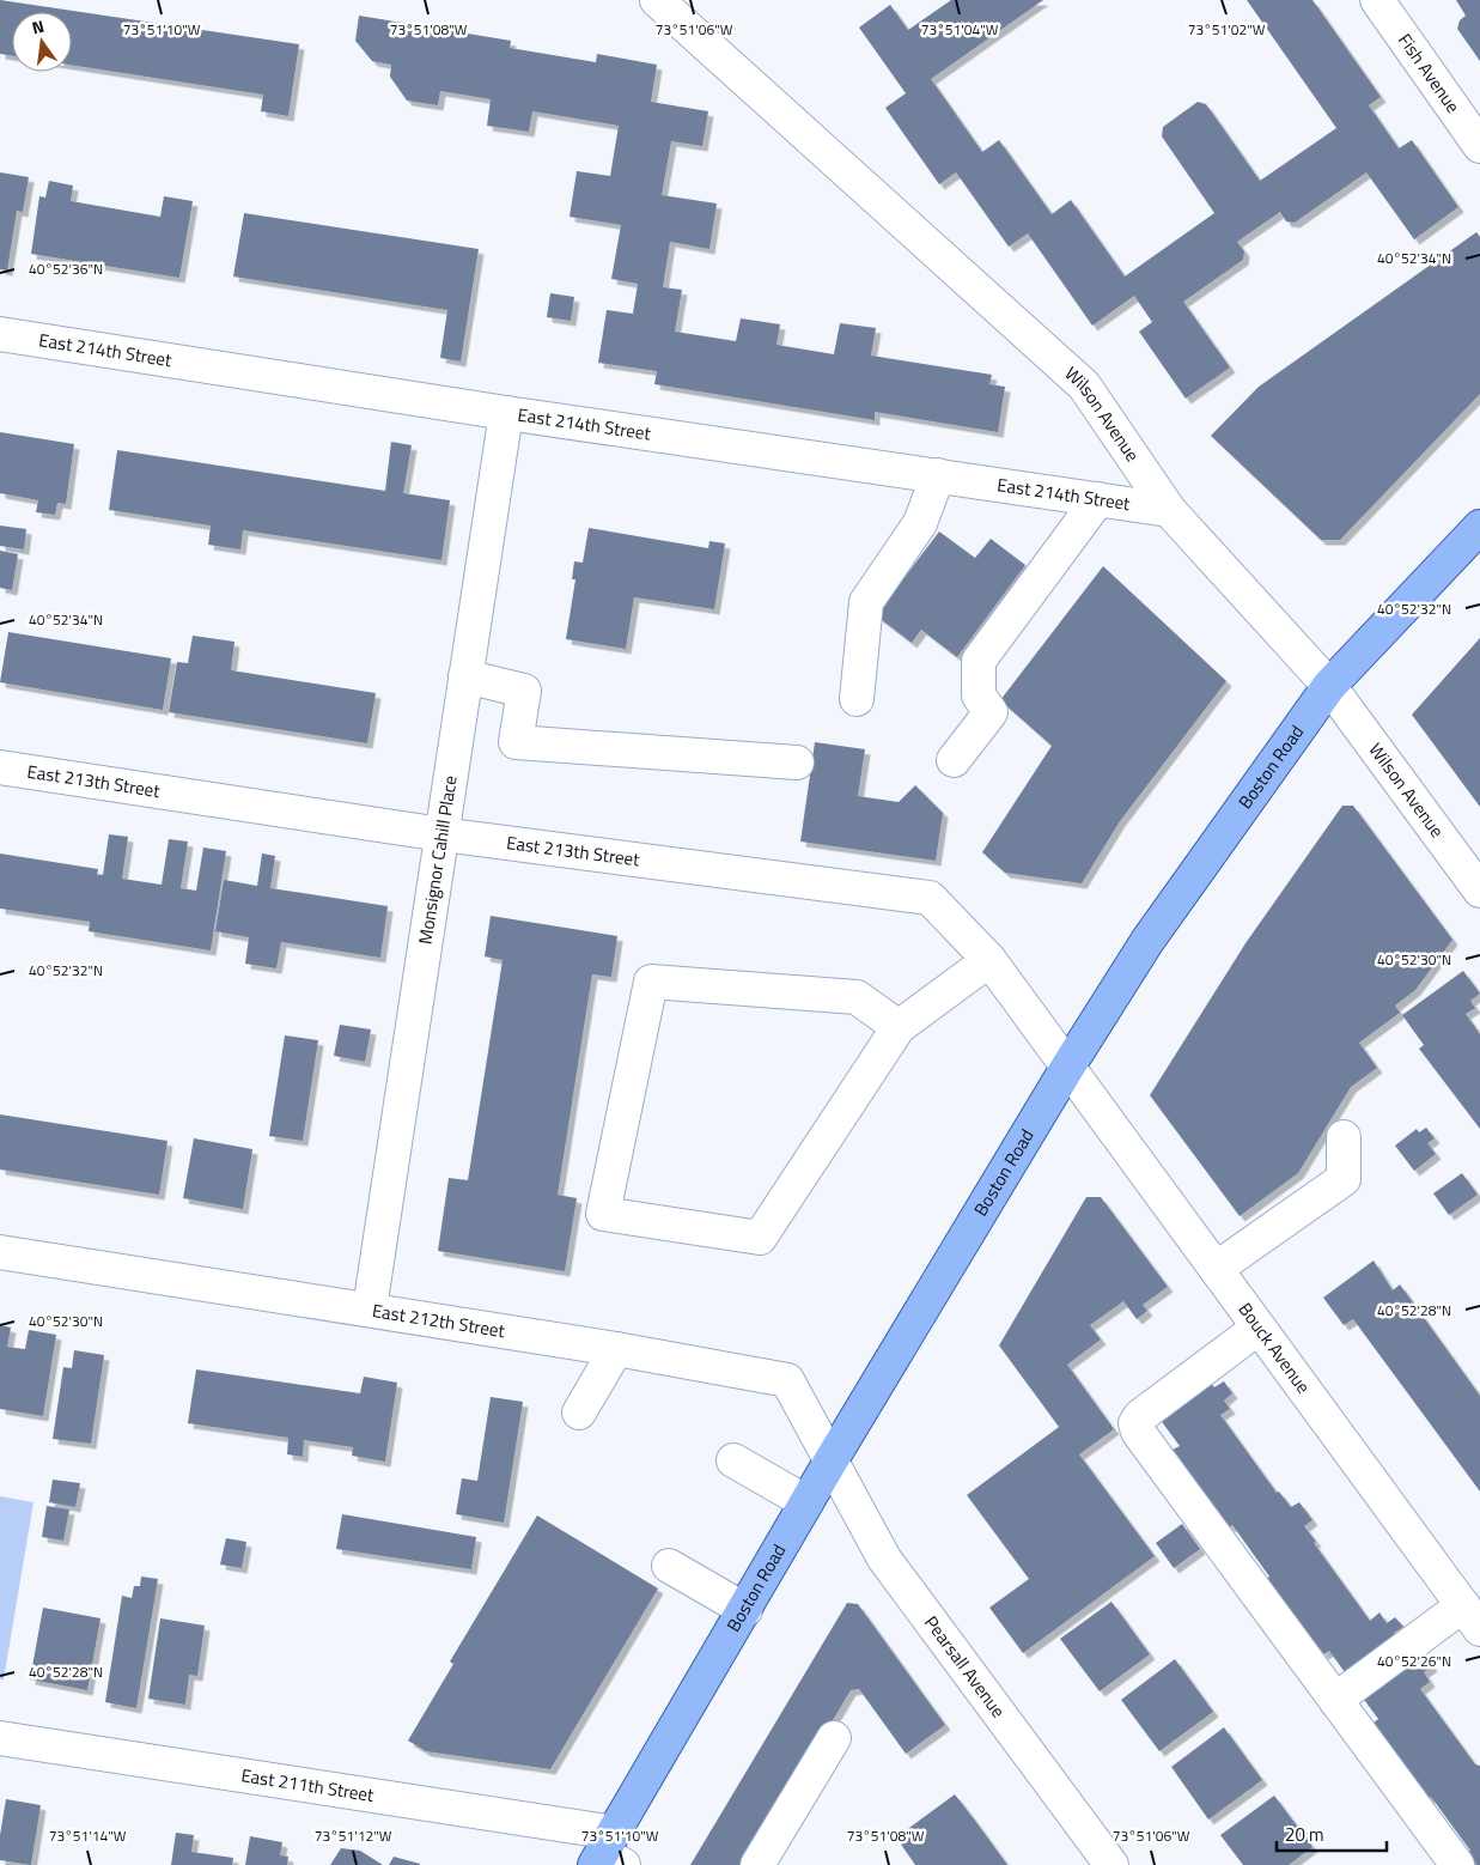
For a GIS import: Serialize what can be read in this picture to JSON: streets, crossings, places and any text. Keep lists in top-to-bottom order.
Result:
{
  "streets": {
    "main road": ["Boston Road"],
    "street": [
      "Fish Avenue",
      "East 214th Street",
      "Wilson Avenue",
      "East 213th Street",
      "Monsignor Cahill Place",
      "East 212th Street",
      "Bouck Avenue",
      "Pearsall Avenue",
      "East 211th Street"
    ]
  },
  "crossings": [
    ["East 214th Street", "Wilson Avenue"],
    ["East 214th Street", "Monsignor Cahill Place"],
    ["Wilson Avenue", "Boston Road"],
    ["Boston Road", "East 213th Street"],
    ["Boston Road", "East 212th Street"],
    ["Boston Road", "Bouck Avenue"],
    ["Boston Road", "Pearsall Avenue"],
    ["Boston Road", "East 211th Street"],
    ["East 213th Street", "Monsignor Cahill Place"],
    ["East 213th Street", "Bouck Avenue"],
    ["Monsignor Cahill Place", "East 212th Street"],
    ["East 212th Street", "Pearsall Avenue"]
  ],
  "scale_bar": "20 m",
  "north": "top",
  "coordinates": [
    "73°51'10\"W",
    "73°51'02\"W",
    "73°51'08\"W",
    "73°51'06\"W",
    "73°51'04\"W",
    "40°52'34\"N",
    "40°52'36\"N",
    "40°52'32\"N",
    "40°52'30\"N",
    "40°52'28\"N",
    "40°52'26\"N",
    "73°51'14\"W",
    "73°51'12\"W"
  ]
}
